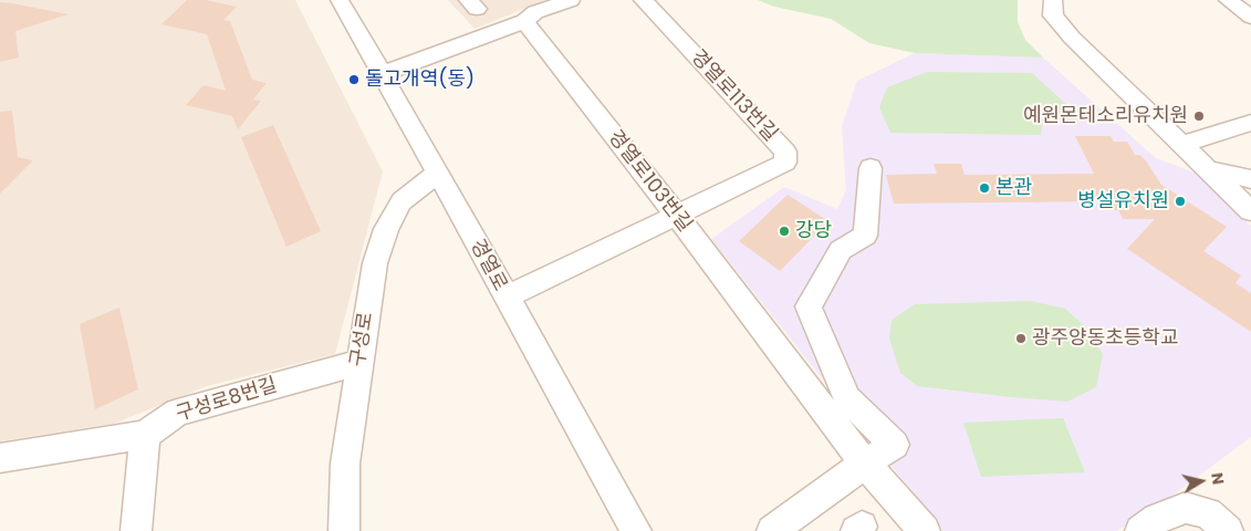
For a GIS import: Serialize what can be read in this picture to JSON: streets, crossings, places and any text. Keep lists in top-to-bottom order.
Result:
{
  "streets": {
    "street": [
      "경열로113번길",
      "경열로103번길",
      "경열로",
      "구성로",
      "구성로8번길"
    ]
  },
  "crossings": [
    ["경열로113번길", "경열로103번길"],
    ["경열로113번길", "경열로"],
    ["경열로", "구성로"],
    ["구성로", "구성로8번길"]
  ],
  "places": [
    "돌고개역(동)",
    "예원몬테소리유치원",
    "본관",
    "병설유치원",
    "강당",
    "광주양동초등학교"
  ],
  "north": "right"
}
